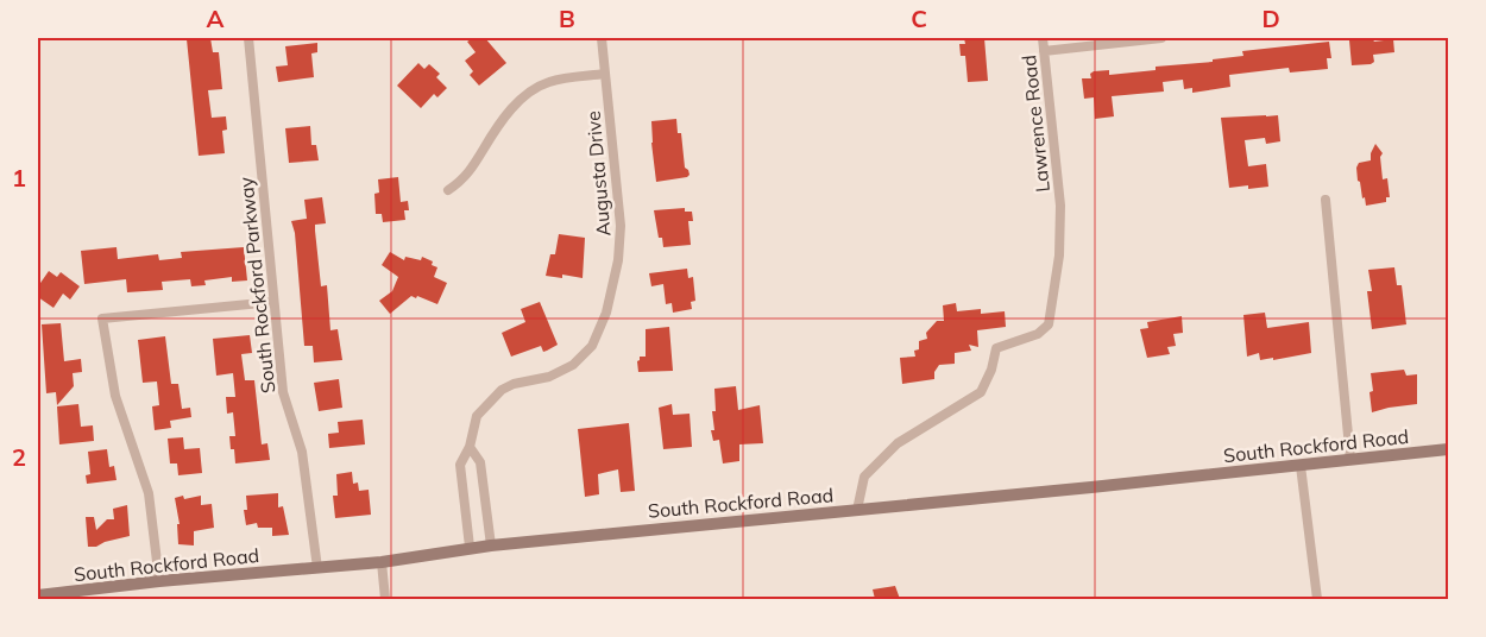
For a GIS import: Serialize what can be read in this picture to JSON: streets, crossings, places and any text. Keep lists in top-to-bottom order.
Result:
{
  "streets": {
    "street": [
      "Lawrence Road",
      "Augusta Drive",
      "South Rockford Parkway",
      "South Rockford Road"
    ]
  },
  "crossings": [
    ["Lawrence Road", "South Rockford Road"],
    ["Augusta Drive", "South Rockford Road"],
    ["South Rockford Parkway", "South Rockford Road"]
  ],
  "grid": {
    "columns": [
      "A",
      "B",
      "C",
      "D"
    ],
    "rows": ["1", "2"]
  }
}
